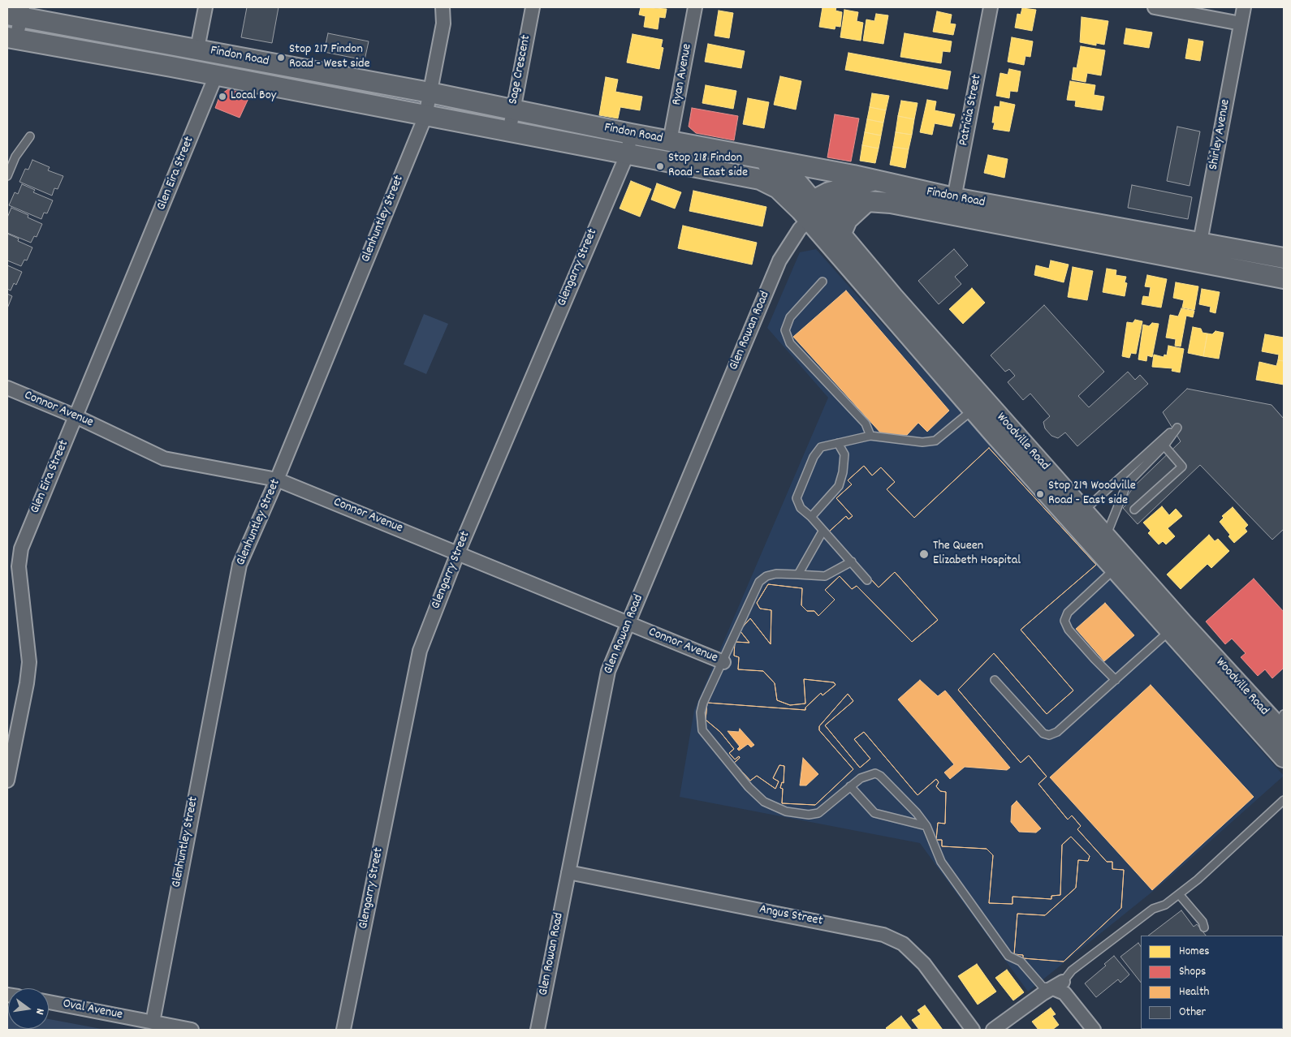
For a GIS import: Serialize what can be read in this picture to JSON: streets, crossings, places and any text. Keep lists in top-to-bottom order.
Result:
{
  "streets": {
    "main road": ["Findon Road", "Woodville Road"],
    "street": [
      "Sage Crescent",
      "Ryan Avenue",
      "Patricia Street",
      "Shirley Avenue",
      "Glen Eira Street",
      "Glenhuntley Street",
      "Glengarry Street",
      "Glen Rowan Road",
      "Connor Avenue",
      "Angus Street",
      "Oval Avenue"
    ]
  },
  "crossings": [
    ["Findon Road", "Sage Crescent"],
    ["Findon Road", "Ryan Avenue"],
    ["Findon Road", "Patricia Street"],
    ["Findon Road", "Shirley Avenue"],
    ["Findon Road", "Glen Eira Street"],
    ["Findon Road", "Glenhuntley Street"],
    ["Findon Road", "Glengarry Street"],
    ["Findon Road", "Glen Rowan Road"],
    ["Findon Road", "Woodville Road"],
    ["Glen Eira Street", "Connor Avenue"],
    ["Glenhuntley Street", "Connor Avenue"],
    ["Glenhuntley Street", "Oval Avenue"],
    ["Glengarry Street", "Connor Avenue"],
    ["Glen Rowan Road", "Connor Avenue"],
    ["Glen Rowan Road", "Woodville Road"],
    ["Glen Rowan Road", "Angus Street"]
  ],
  "places": [
    "Stop 217 Findon Road - West side",
    "Local Boy",
    "Stop 218 Findon Road - East side",
    "Stop 219 Woodville Road - East side",
    "The Queen Elizabeth Hospital"
  ],
  "legend": [
    "Homes",
    "Shops",
    "Health",
    "Other"
  ],
  "north": "right"
}
